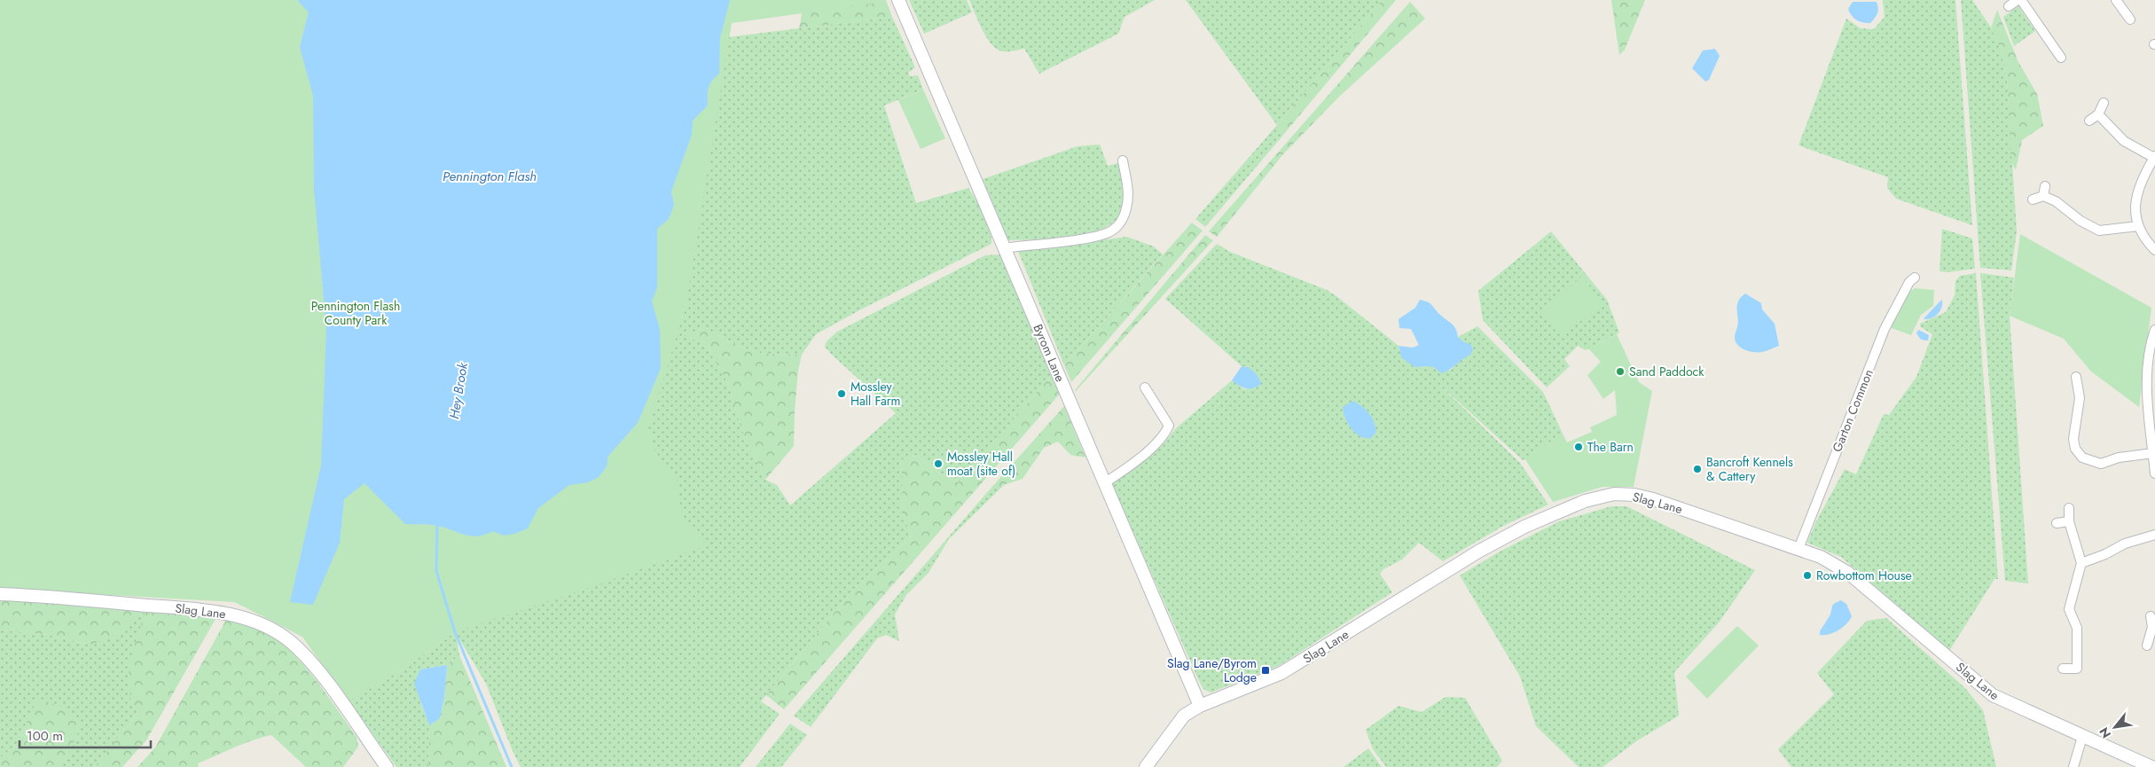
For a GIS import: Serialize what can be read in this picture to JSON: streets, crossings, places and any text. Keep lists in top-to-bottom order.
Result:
{
  "streets": {
    "street": ["Byrom Lane", "Garton Common", "Slag Lane"]
  },
  "crossings": [
    ["Byrom Lane", "Slag Lane"],
    ["Garton Common", "Slag Lane"]
  ],
  "water": ["Pennington Flash", "Hey Brook"],
  "parks": ["Pennington Flash County Park"],
  "places": {
    "other": [
      "Sand Paddock",
      "Mossley Hall Farm",
      "The Barn",
      "Mossley Hall moat (site of)",
      "Bancroft Kennels & Cattery",
      "Rowbottom House"
    ],
    "transit": ["Slag Lane/Byrom Lodge"]
  },
  "scale_bar": "100 m",
  "north": "bottom left"
}
